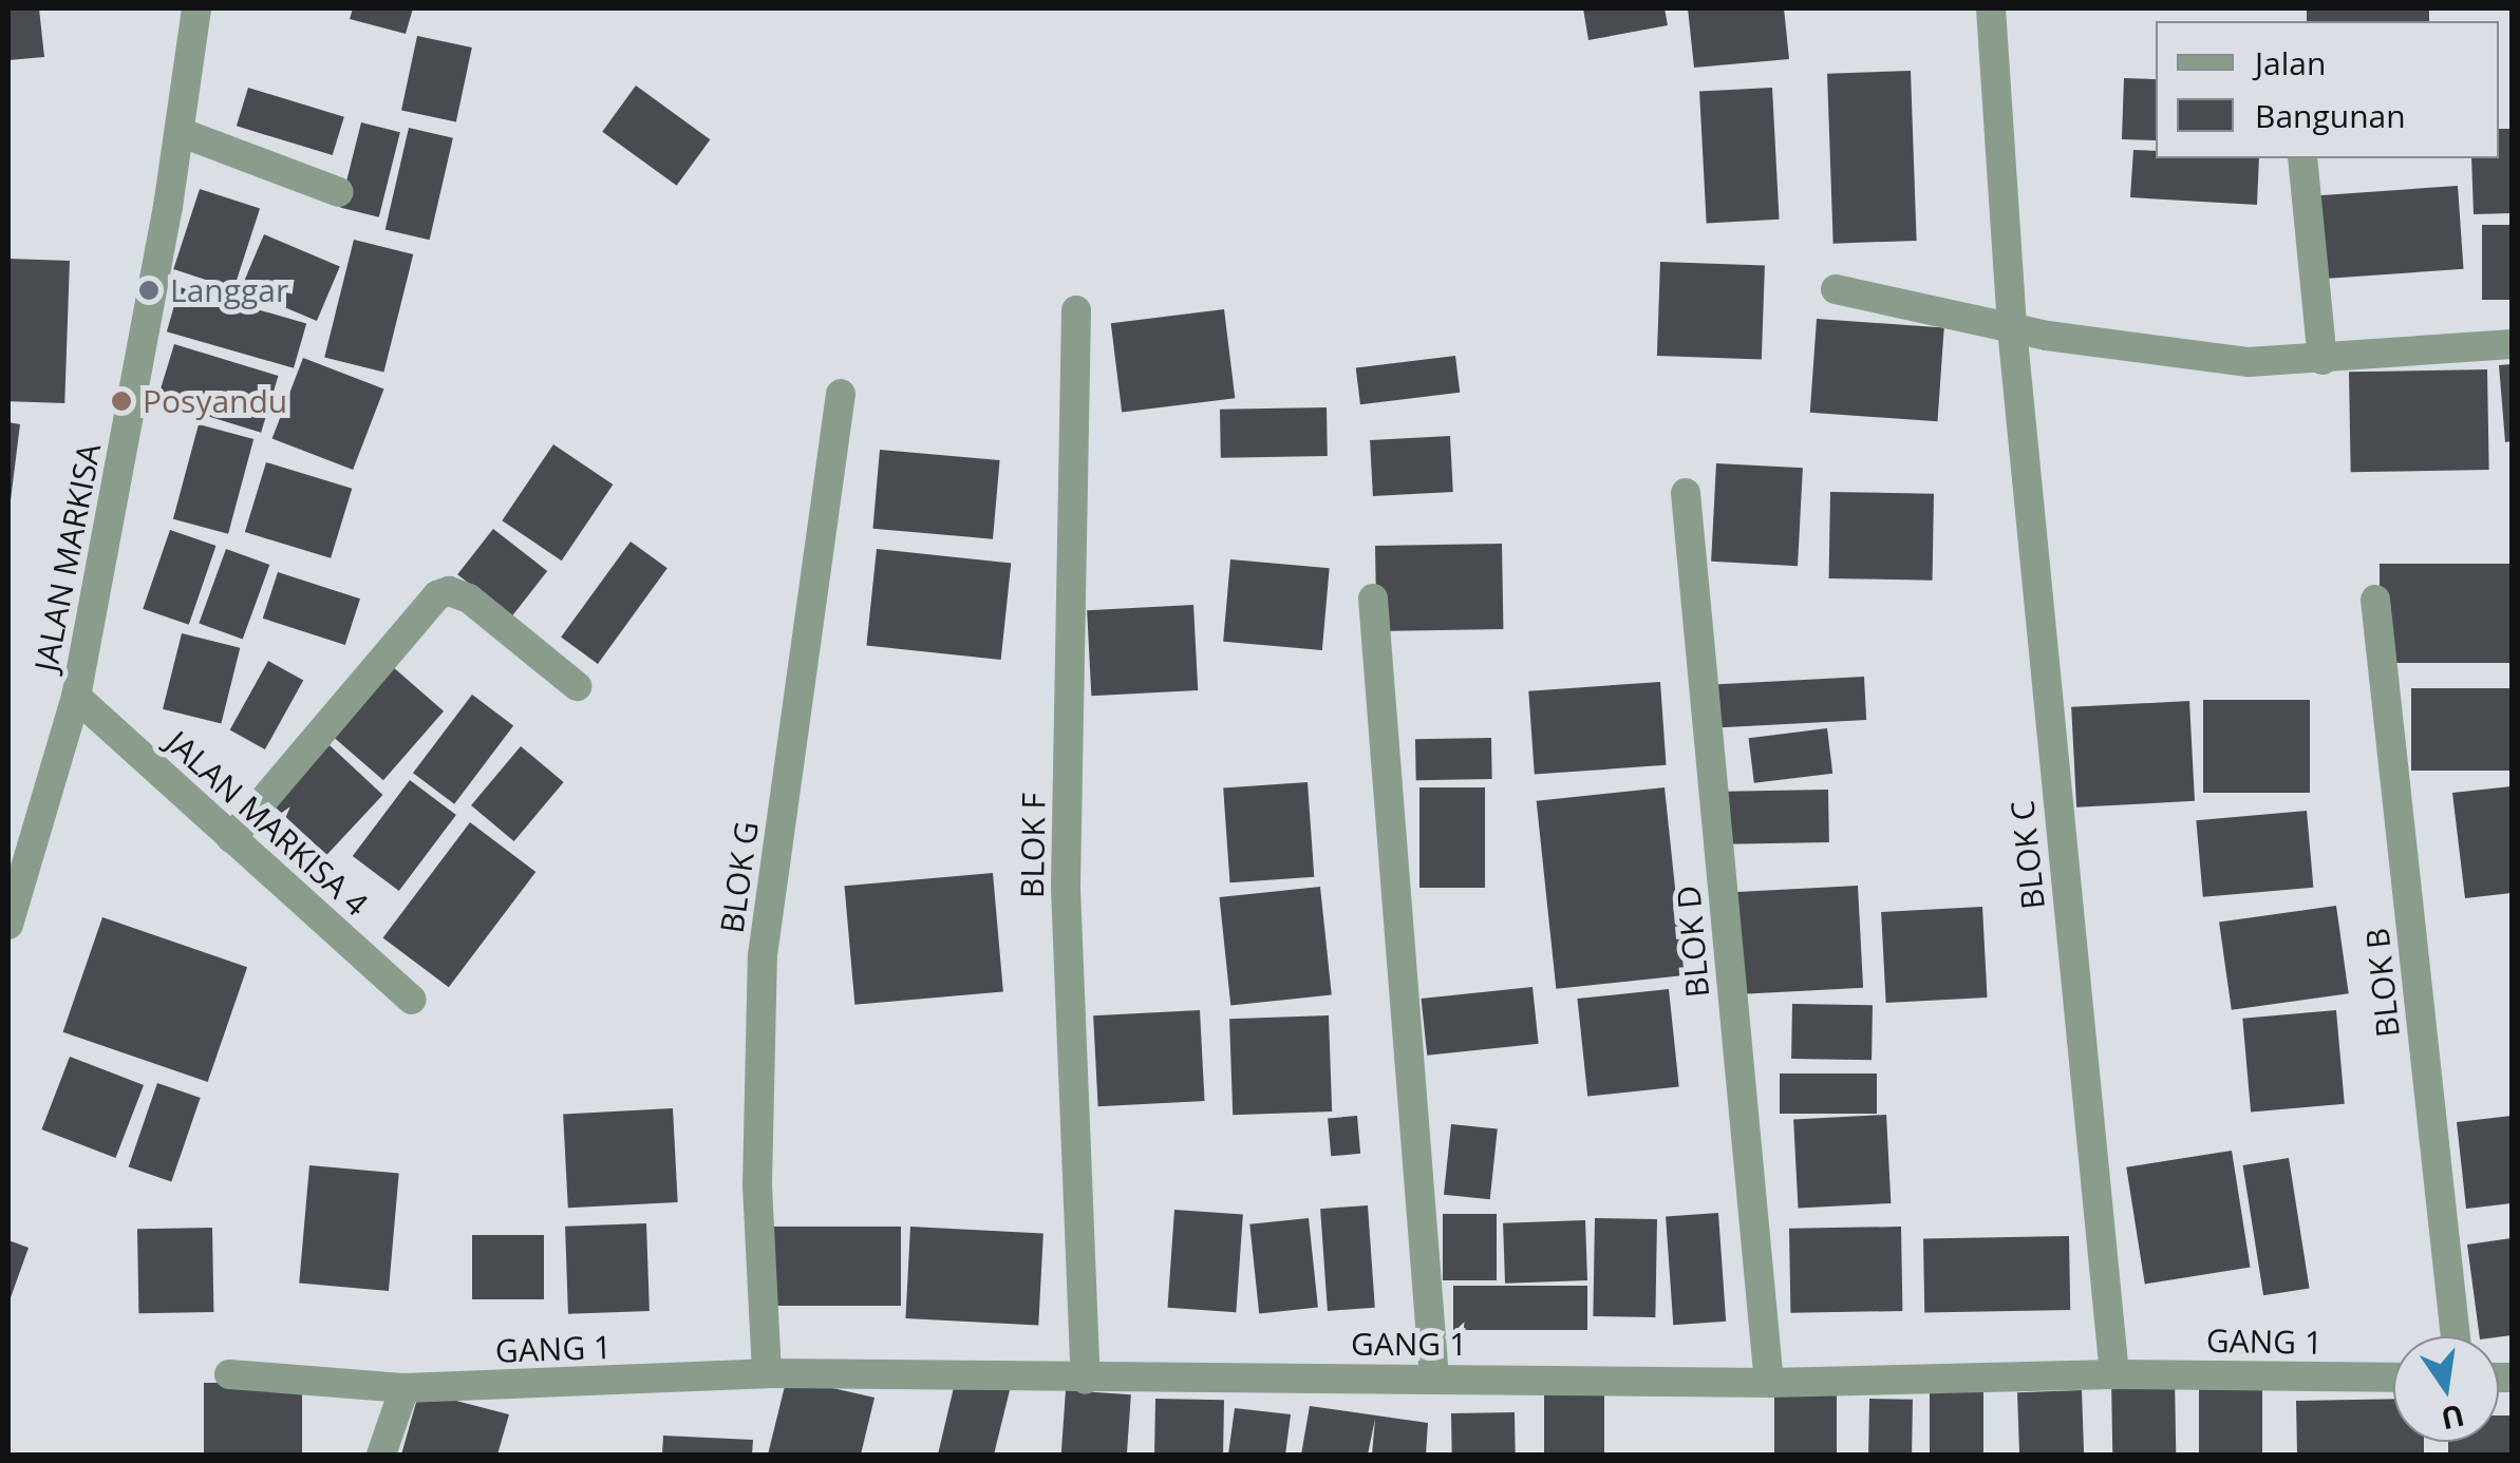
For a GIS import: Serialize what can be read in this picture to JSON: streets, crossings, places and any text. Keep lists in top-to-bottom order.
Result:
{
  "streets": {
    "street": [
      "JALAN MARKISA",
      "JALAN MARKISA 4",
      "BLOK F",
      "BLOK C",
      "BLOK G",
      "BLOK D",
      "BLOK B",
      "GANG 1"
    ]
  },
  "crossings": [
    ["JALAN MARKISA", "JALAN MARKISA 4"],
    ["BLOK F", "GANG 1"],
    ["BLOK C", "GANG 1"],
    ["BLOK G", "GANG 1"],
    ["BLOK D", "GANG 1"]
  ],
  "places": ["Langgar", "Posyandu"],
  "legend": ["Jalan", "Bangunan"],
  "north": "bottom"
}
